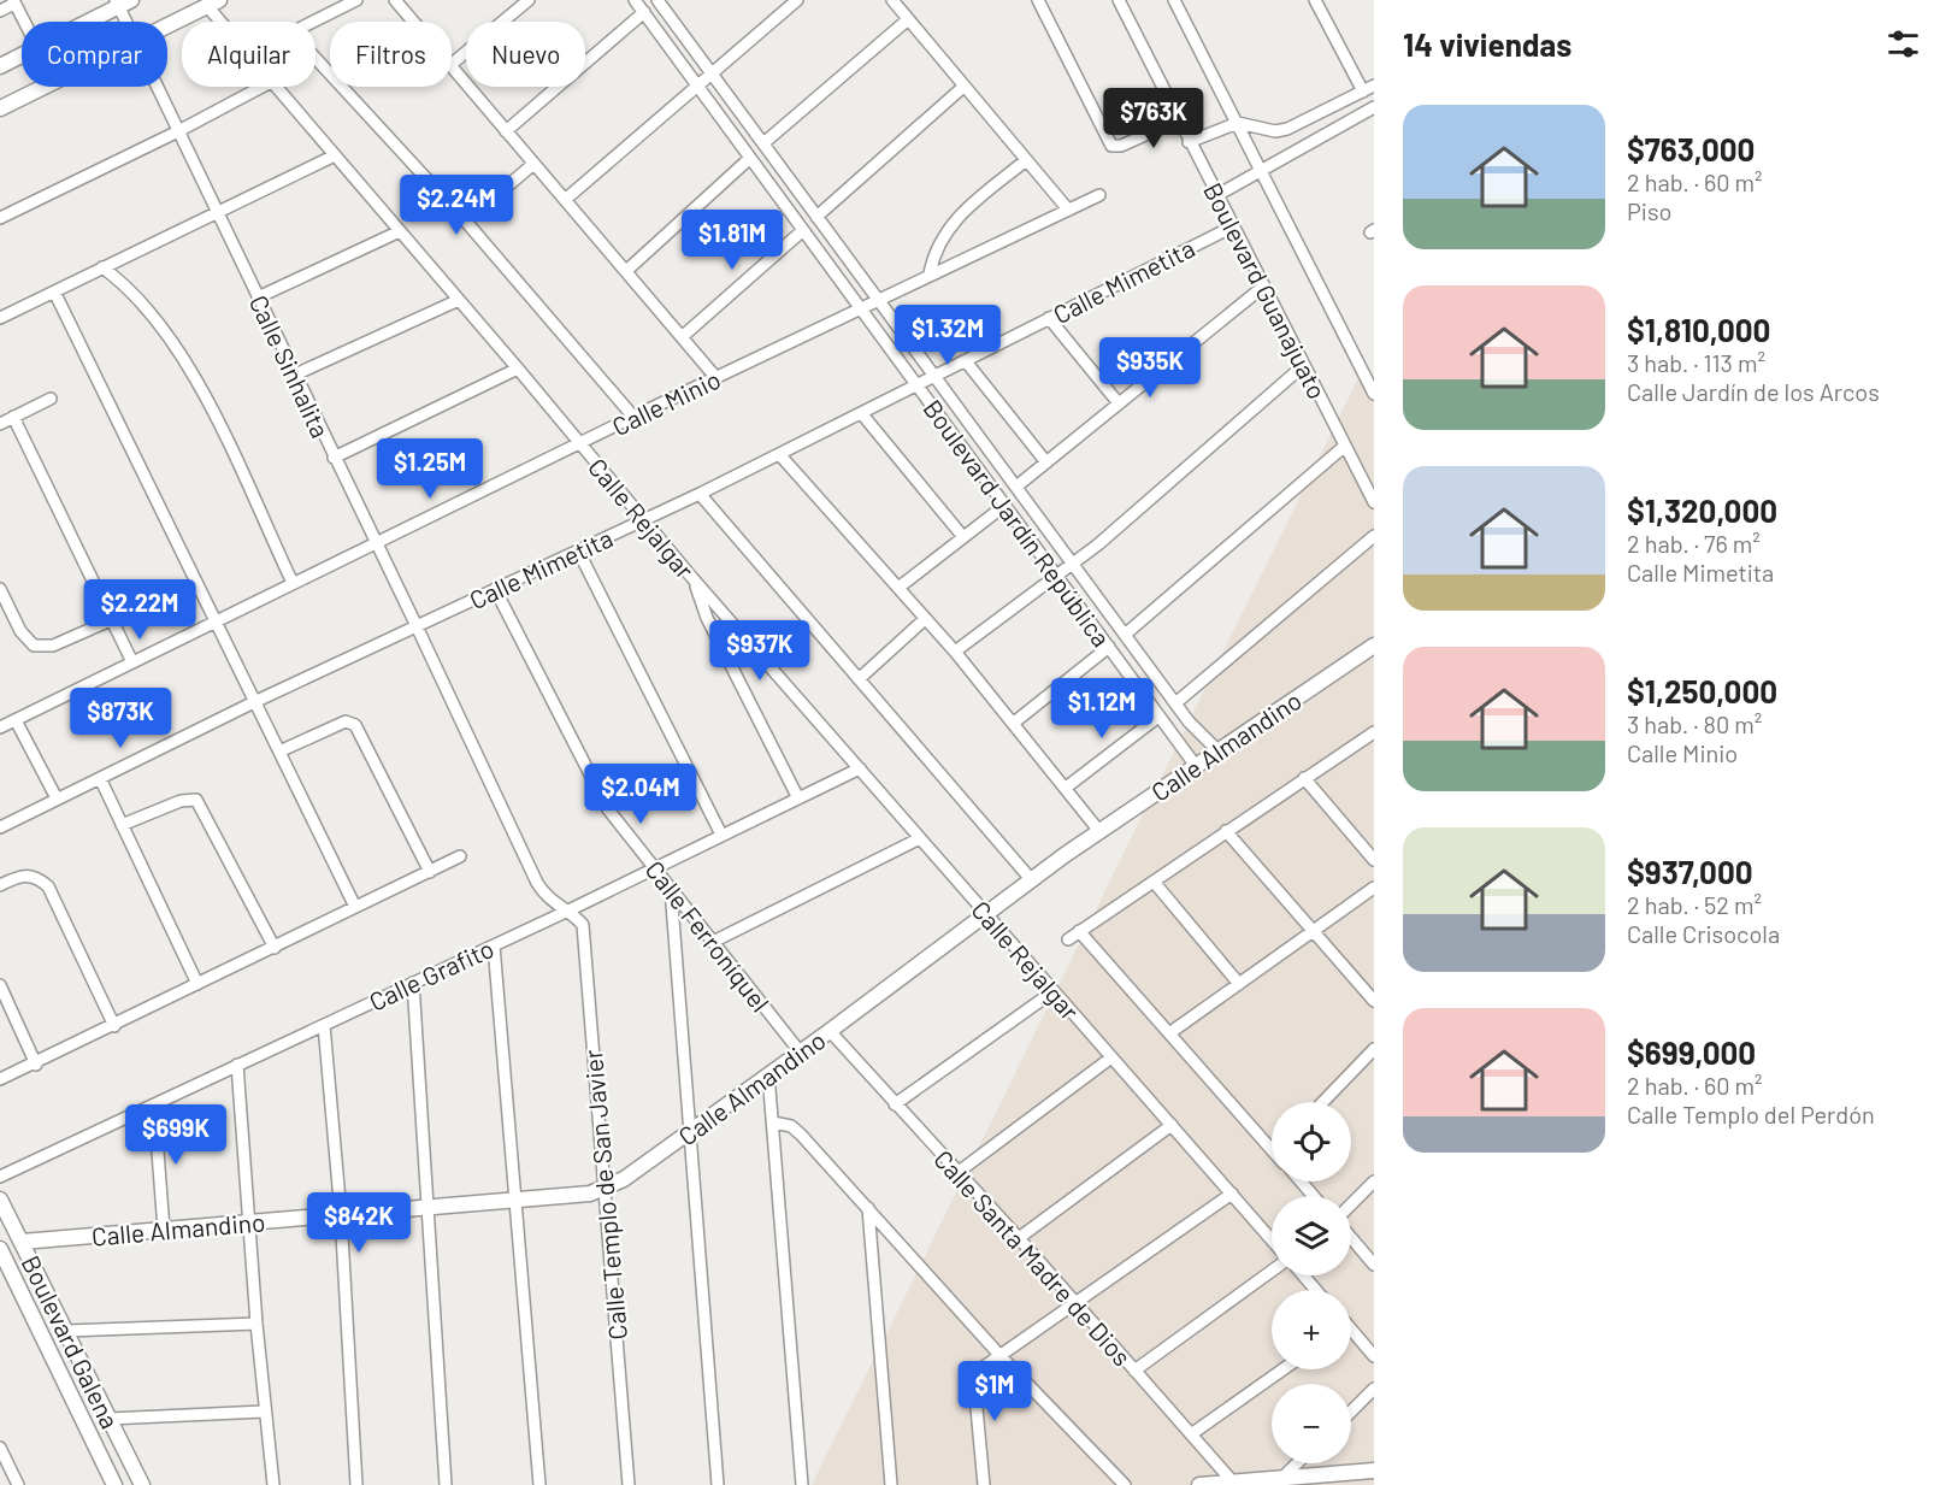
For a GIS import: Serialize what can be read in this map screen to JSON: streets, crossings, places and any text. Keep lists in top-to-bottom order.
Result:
{
  "streets": {
    "street": [
      "Calle Mimetita",
      "Boulevard Guanajuato",
      "Calle Sinhalita",
      "Calle Minio",
      "Calle Rejalgar",
      "Boulevard Jardín República",
      "Calle Almandino",
      "Calle Ferroníquel",
      "Calle Grafito",
      "Calle Templo de San Javier",
      "Calle Santa Madre de Dios",
      "Boulevard Galena"
    ]
  },
  "crossings": [
    ["Calle Mimetita", "Boulevard Guanajuato"],
    ["Calle Mimetita", "Calle Sinhalita"],
    ["Calle Mimetita", "Calle Rejalgar"],
    ["Calle Mimetita", "Boulevard Jardín República"],
    ["Calle Mimetita", "Calle Ferroníquel"],
    ["Calle Sinhalita", "Calle Minio"],
    ["Calle Sinhalita", "Calle Grafito"],
    ["Calle Sinhalita", "Calle Templo de San Javier"],
    ["Calle Minio", "Calle Rejalgar"],
    ["Calle Minio", "Boulevard Jardín República"],
    ["Calle Rejalgar", "Calle Almandino"],
    ["Calle Rejalgar", "Calle Grafito"],
    ["Boulevard Jardín República", "Calle Almandino"],
    ["Calle Almandino", "Calle Ferroníquel"],
    ["Calle Almandino", "Calle Templo de San Javier"],
    ["Calle Almandino", "Calle Santa Madre de Dios"],
    ["Calle Almandino", "Boulevard Galena"],
    ["Calle Ferroníquel", "Calle Grafito"],
    ["Calle Grafito", "Calle Templo de San Javier"]
  ],
  "page": {
    "heading": "14 viviendas",
    "chip": [
      "Comprar",
      "Alquilar",
      "Filtros",
      "Nuevo"
    ],
    "list": [
      {
        "name": "$763,000",
        "note": "2 hab. · 60 m² · Piso"
      },
      {
        "name": "$1,810,000",
        "note": "3 hab. · 113 m² · Calle Jardín de los Arcos"
      },
      {
        "name": "$1,320,000",
        "note": "2 hab. · 76 m² · Calle Mimetita"
      },
      {
        "name": "$1,250,000",
        "note": "3 hab. · 80 m² · Calle Minio"
      },
      {
        "name": "$937,000",
        "note": "2 hab. · 52 m² · Calle Crisocola"
      },
      {
        "name": "$699,000",
        "note": "2 hab. · 60 m² · Calle Templo del Perdón"
      }
    ],
    "price": [
      "$763K",
      "$2.24M",
      "$1.81M",
      "$1.32M",
      "$935K",
      "$1.25M",
      "$2.22M",
      "$937K",
      "$1.12M",
      "$873K",
      "$2.04M",
      "$699K",
      "$842K",
      "$1M"
    ],
    "map_buttons": ["+", "−"]
  }
}
